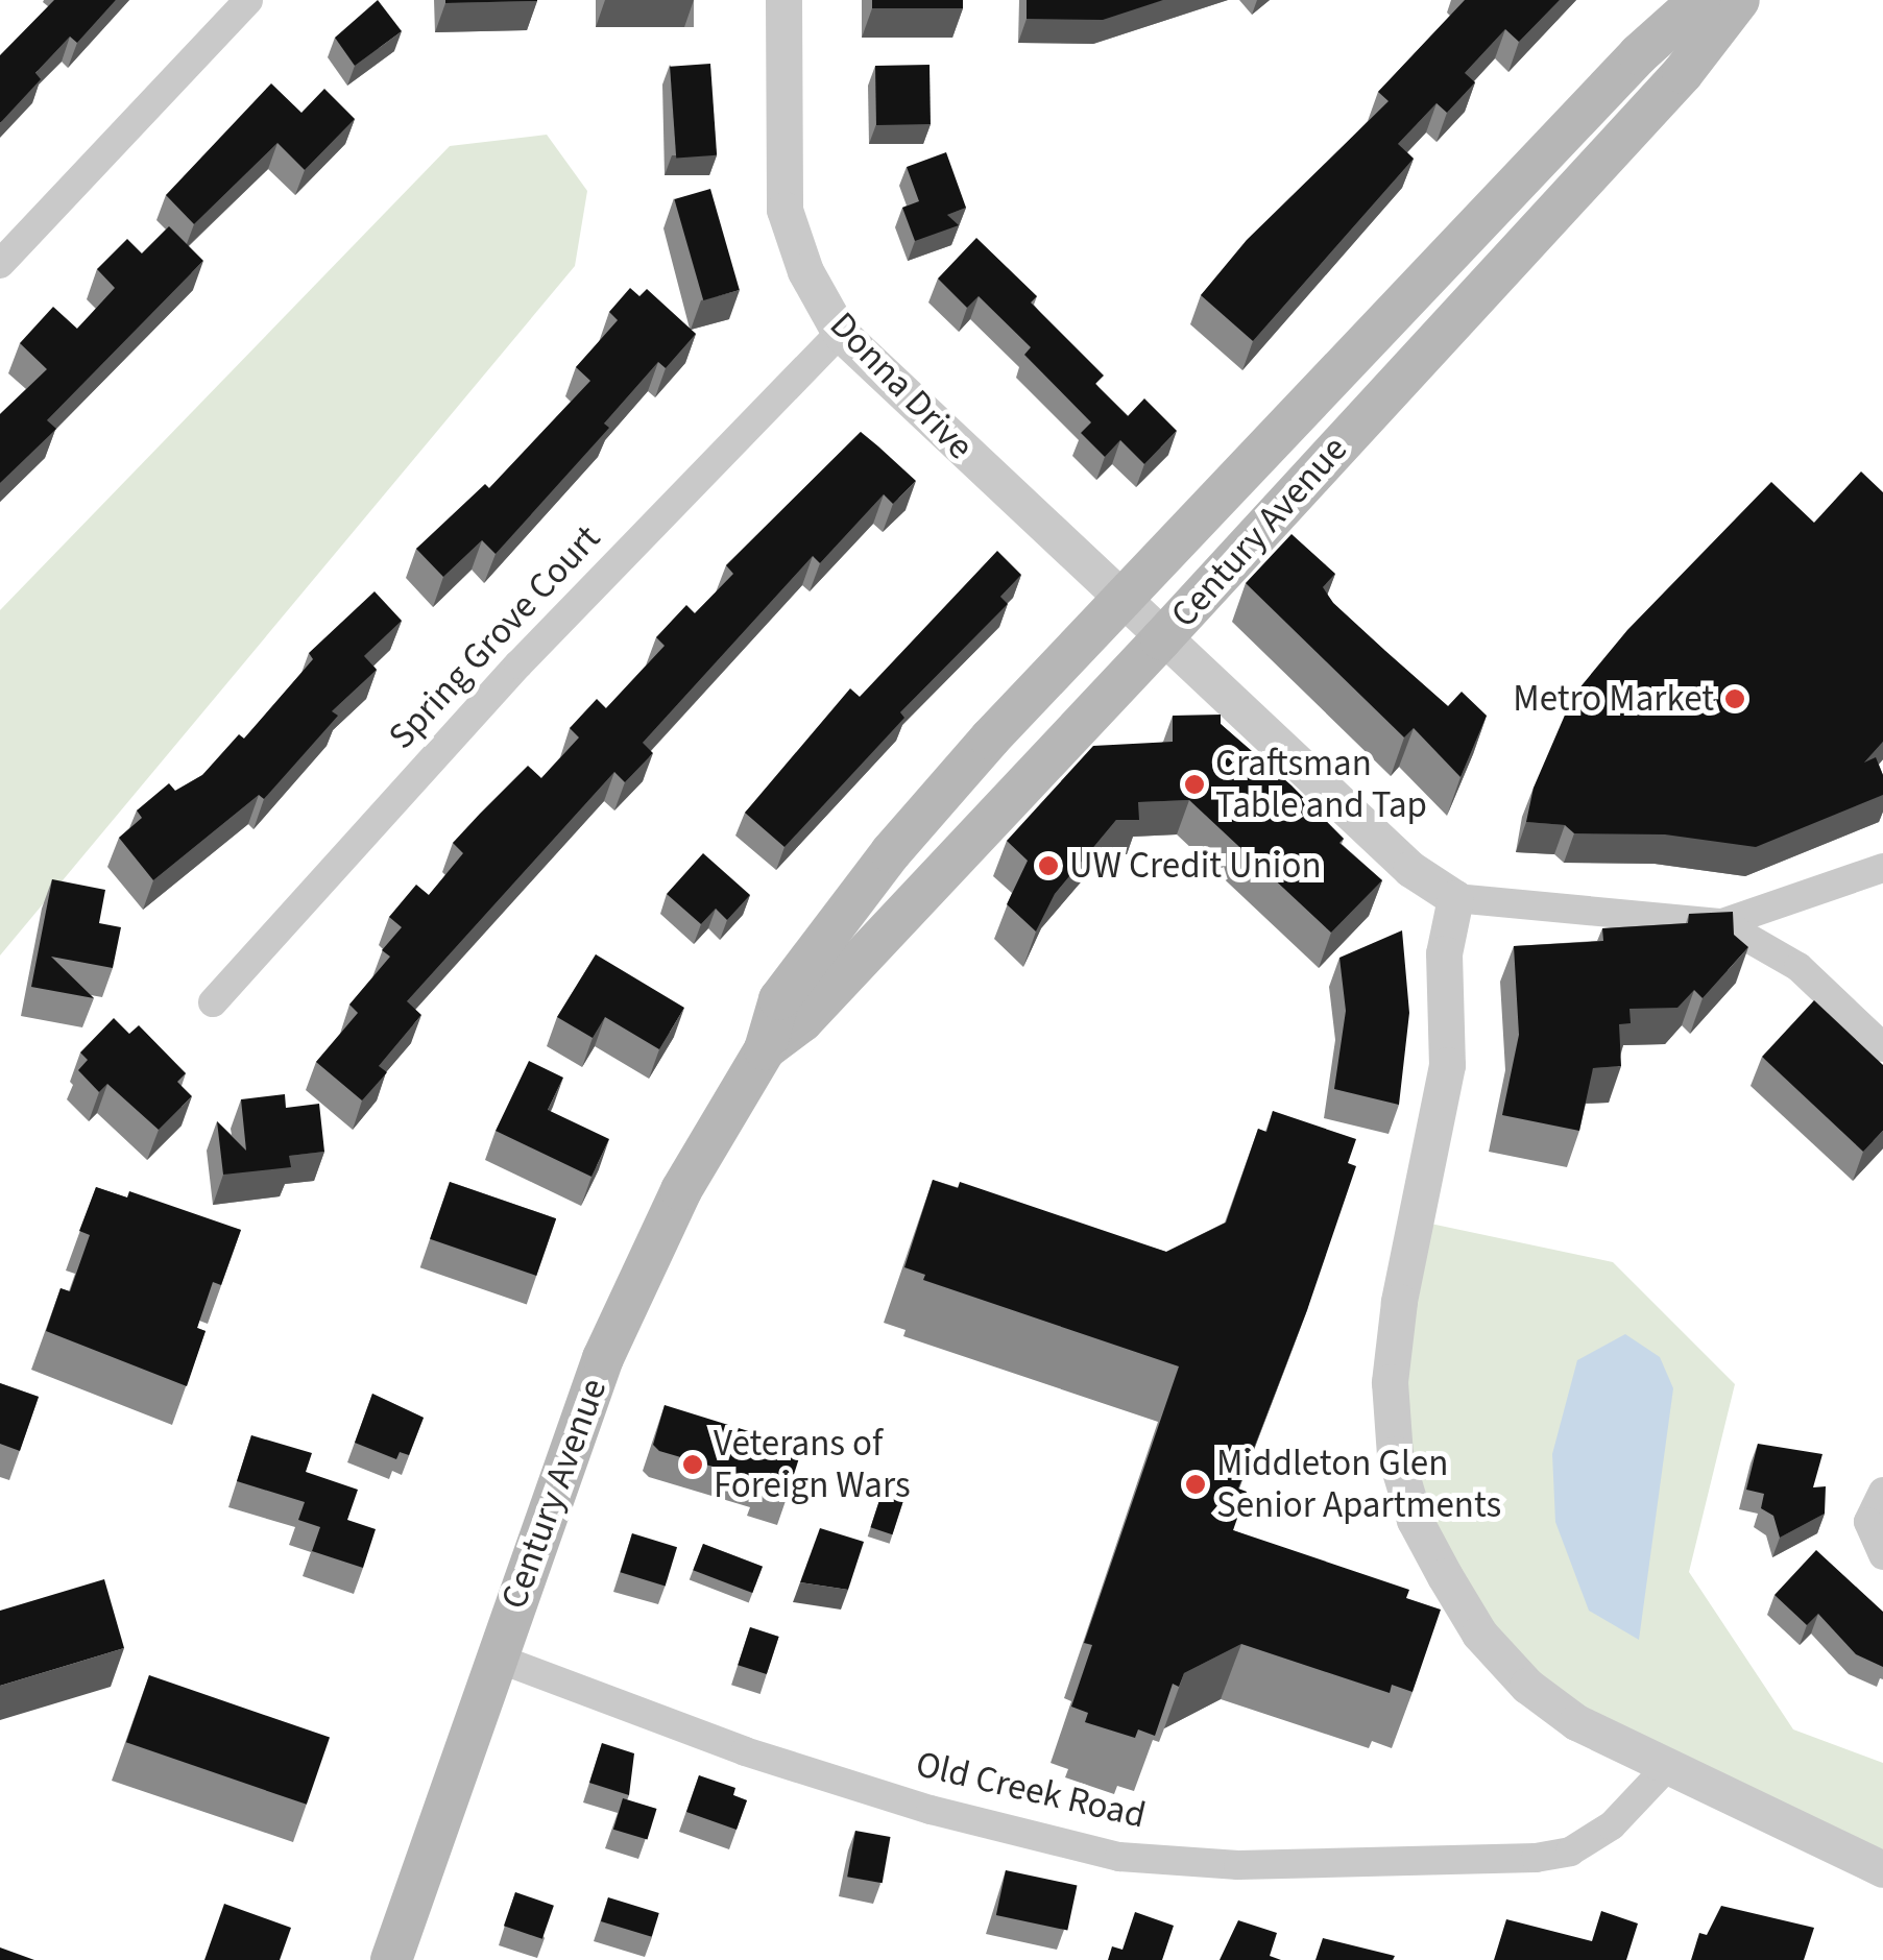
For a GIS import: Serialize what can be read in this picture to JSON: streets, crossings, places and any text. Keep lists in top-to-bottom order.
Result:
{
  "streets": {
    "main road": ["Century Avenue"],
    "street": ["Donna Drive", "Spring Grove Court", "Old Creek Road"]
  },
  "crossings": [
    ["Donna Drive", "Century Avenue"],
    ["Donna Drive", "Spring Grove Court"],
    ["Century Avenue", "Old Creek Road"]
  ],
  "places": [
    "Metro Market",
    "Craftsman Table and Tap",
    "UW Credit Union",
    "Veterans of Foreign Wars",
    "Middleton Glen Senior Apartments"
  ]
}
